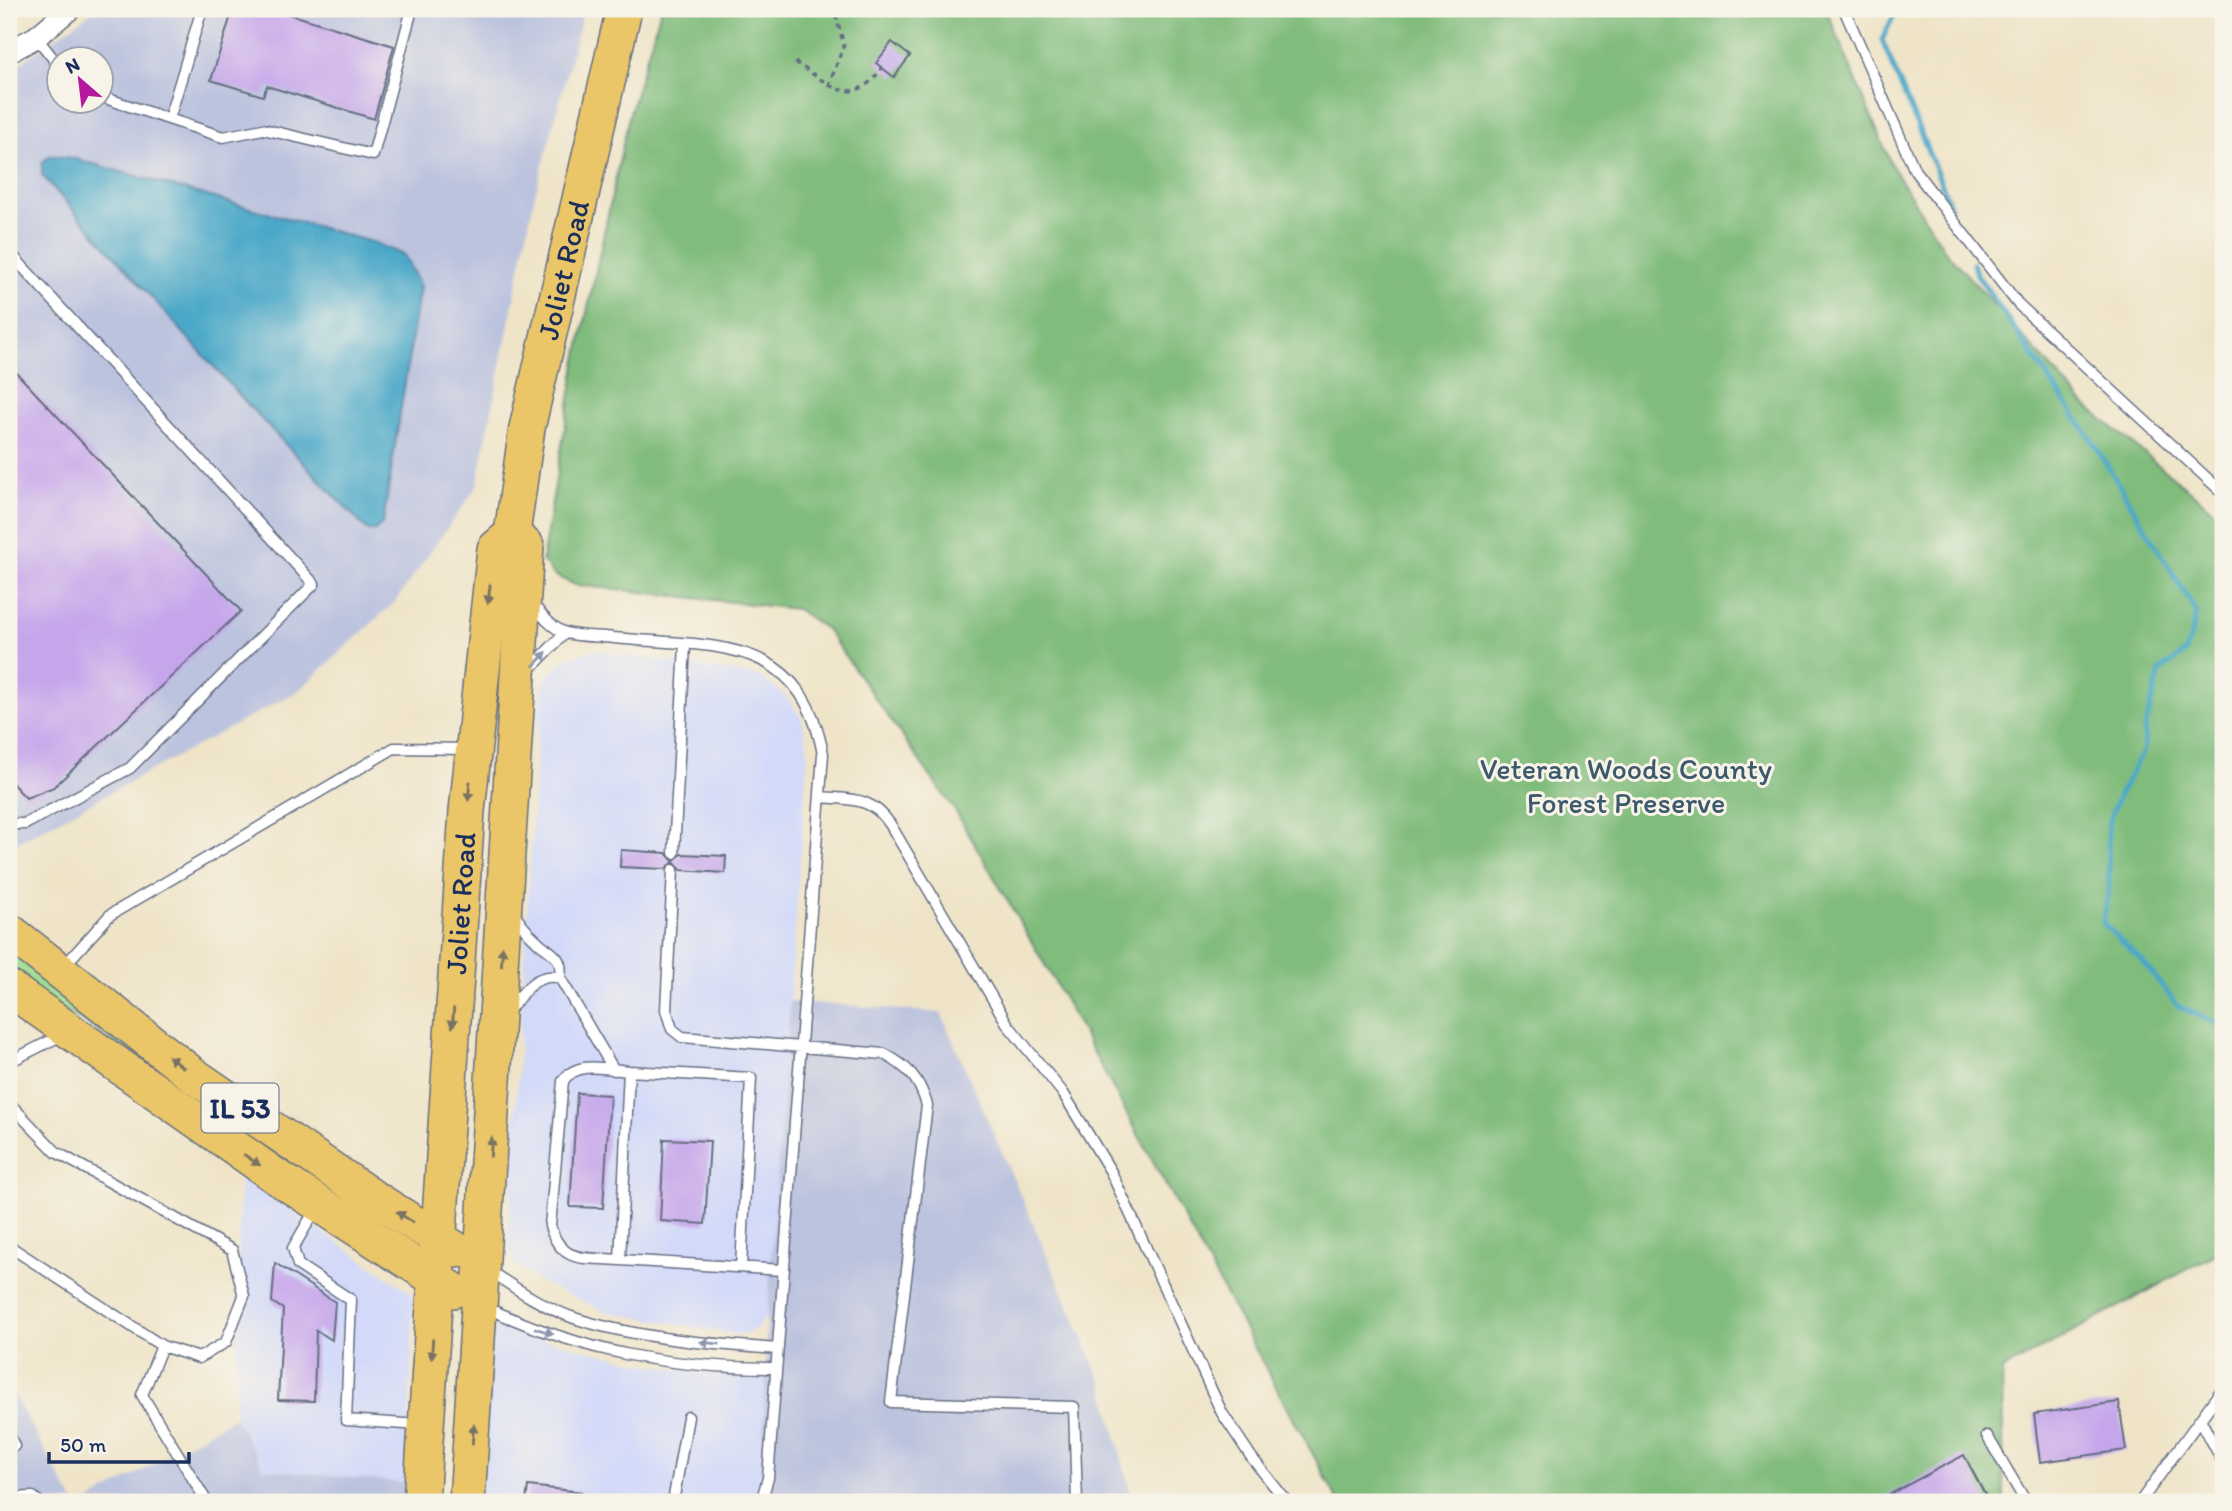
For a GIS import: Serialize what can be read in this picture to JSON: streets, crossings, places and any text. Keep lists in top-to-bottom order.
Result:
{
  "streets": {
    "main road": ["Joliet Road", "IL 53"]
  },
  "crossings": [
    ["Joliet Road", "IL 53"]
  ],
  "parks": ["Veteran Woods County Forest Preserve"],
  "scale_bar": "50 m",
  "north": "top left"
}
